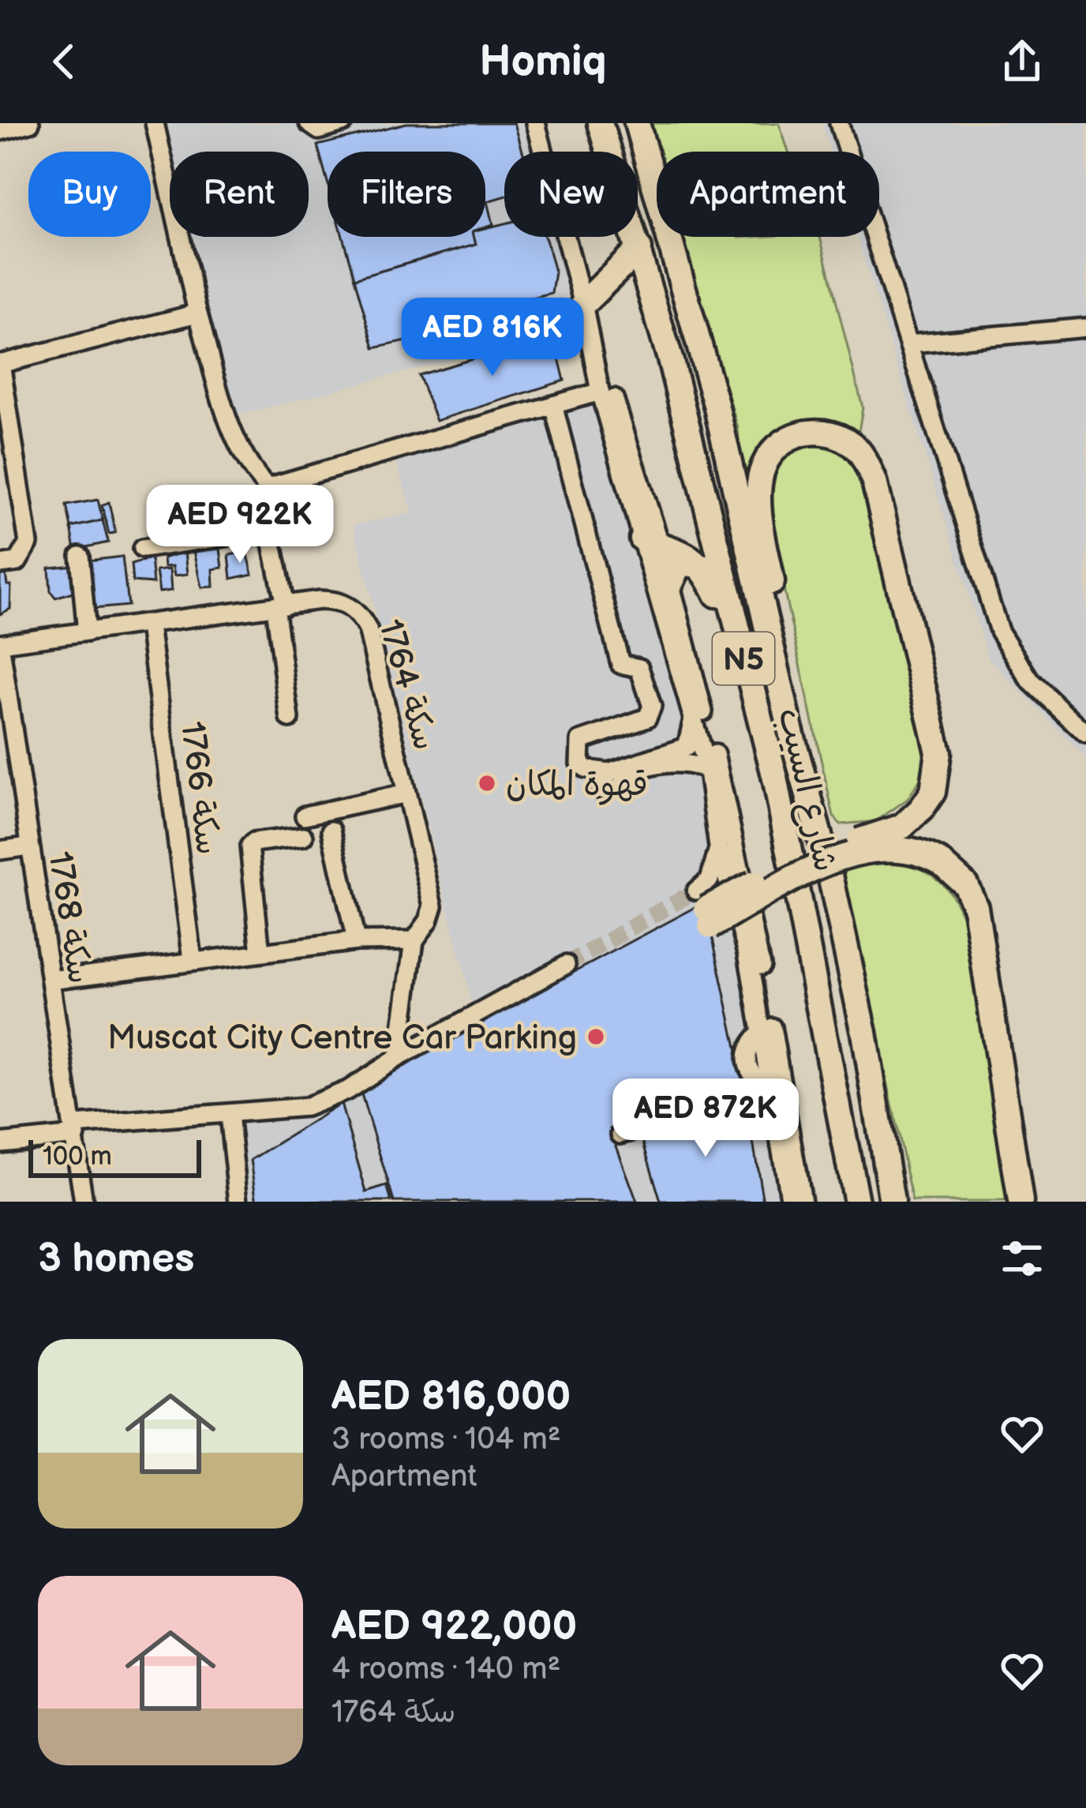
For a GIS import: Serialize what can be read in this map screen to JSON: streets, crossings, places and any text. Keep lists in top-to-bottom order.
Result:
{
  "streets": {
    "highway": ["N5", "شارع السيب"],
    "street": ["سكة 1764", "سكة 1766", "سكة 1768"]
  },
  "crossings": [
    ["سكة 1764", "سكة 1766"],
    ["سكة 1764", "سكة 1768"]
  ],
  "places": ["قهوة المكان", "Muscat City Centre Car Parking"],
  "scale_bar": "100 m",
  "page": {
    "header": "Homiq",
    "chip": [
      "Buy",
      "Rent",
      "Filters",
      "New",
      "Apartment"
    ],
    "price": ["AED 816K", "AED 922K", "AED 872K"],
    "scale": "100 m",
    "heading": "3 homes",
    "list": [
      {
        "name": "AED 816,000",
        "note": "3 rooms · 104 m² · Apartment"
      },
      {
        "name": "AED 922,000",
        "note": "4 rooms · 140 m² · سكة 1764"
      }
    ]
  }
}
